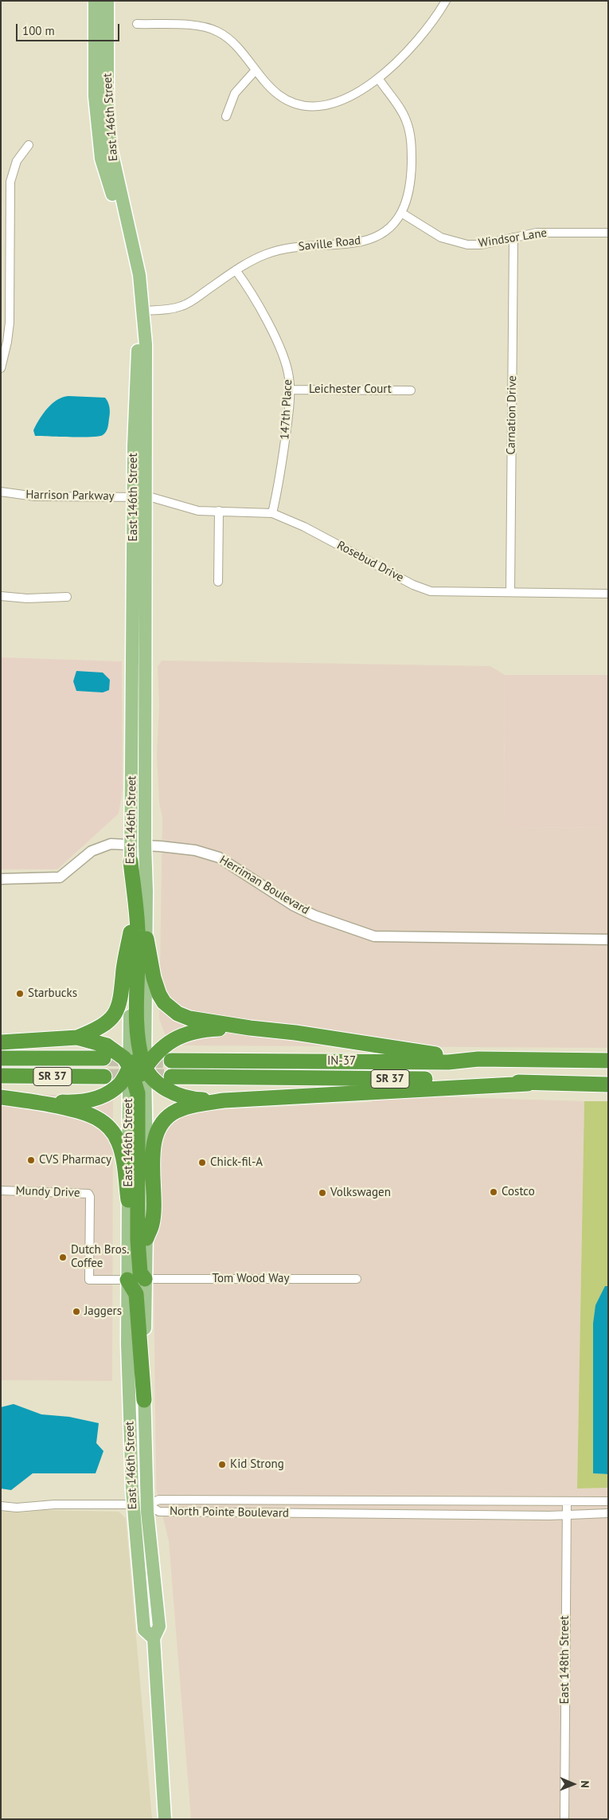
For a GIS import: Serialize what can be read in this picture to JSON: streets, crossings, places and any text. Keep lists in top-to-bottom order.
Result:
{
  "streets": {
    "highway": ["IN-37", "SR 37"],
    "main road": ["East 146th Street"],
    "street": [
      "Windsor Lane",
      "Saville Road",
      "Leichester Court",
      "147th Place",
      "Carnation Drive",
      "Harrison Parkway",
      "Rosebud Drive",
      "Herriman Boulevard",
      "Mundy Drive",
      "Tom Wood Way",
      "North Pointe Boulevard",
      "East 148th Street"
    ]
  },
  "crossings": [
    ["East 146th Street", "Saville Road"],
    ["East 146th Street", "Harrison Parkway"],
    ["East 146th Street", "Rosebud Drive"],
    ["East 146th Street", "Herriman Boulevard"],
    ["East 146th Street", "Mundy Drive"],
    ["East 146th Street", "Tom Wood Way"],
    ["East 146th Street", "North Pointe Boulevard"],
    ["Windsor Lane", "Saville Road"],
    ["Windsor Lane", "Carnation Drive"],
    ["Saville Road", "147th Place"],
    ["Leichester Court", "147th Place"],
    ["147th Place", "Rosebud Drive"],
    ["Carnation Drive", "Rosebud Drive"],
    ["Harrison Parkway", "Rosebud Drive"],
    ["North Pointe Boulevard", "East 148th Street"]
  ],
  "places": [
    "Starbucks",
    "CVS Pharmacy",
    "Chick-fil-A",
    "Costco",
    "Volkswagen",
    "Dutch Bros. Coffee",
    "Jaggers",
    "Kid Strong"
  ],
  "scale_bar": "100 m",
  "north": "right"
}
